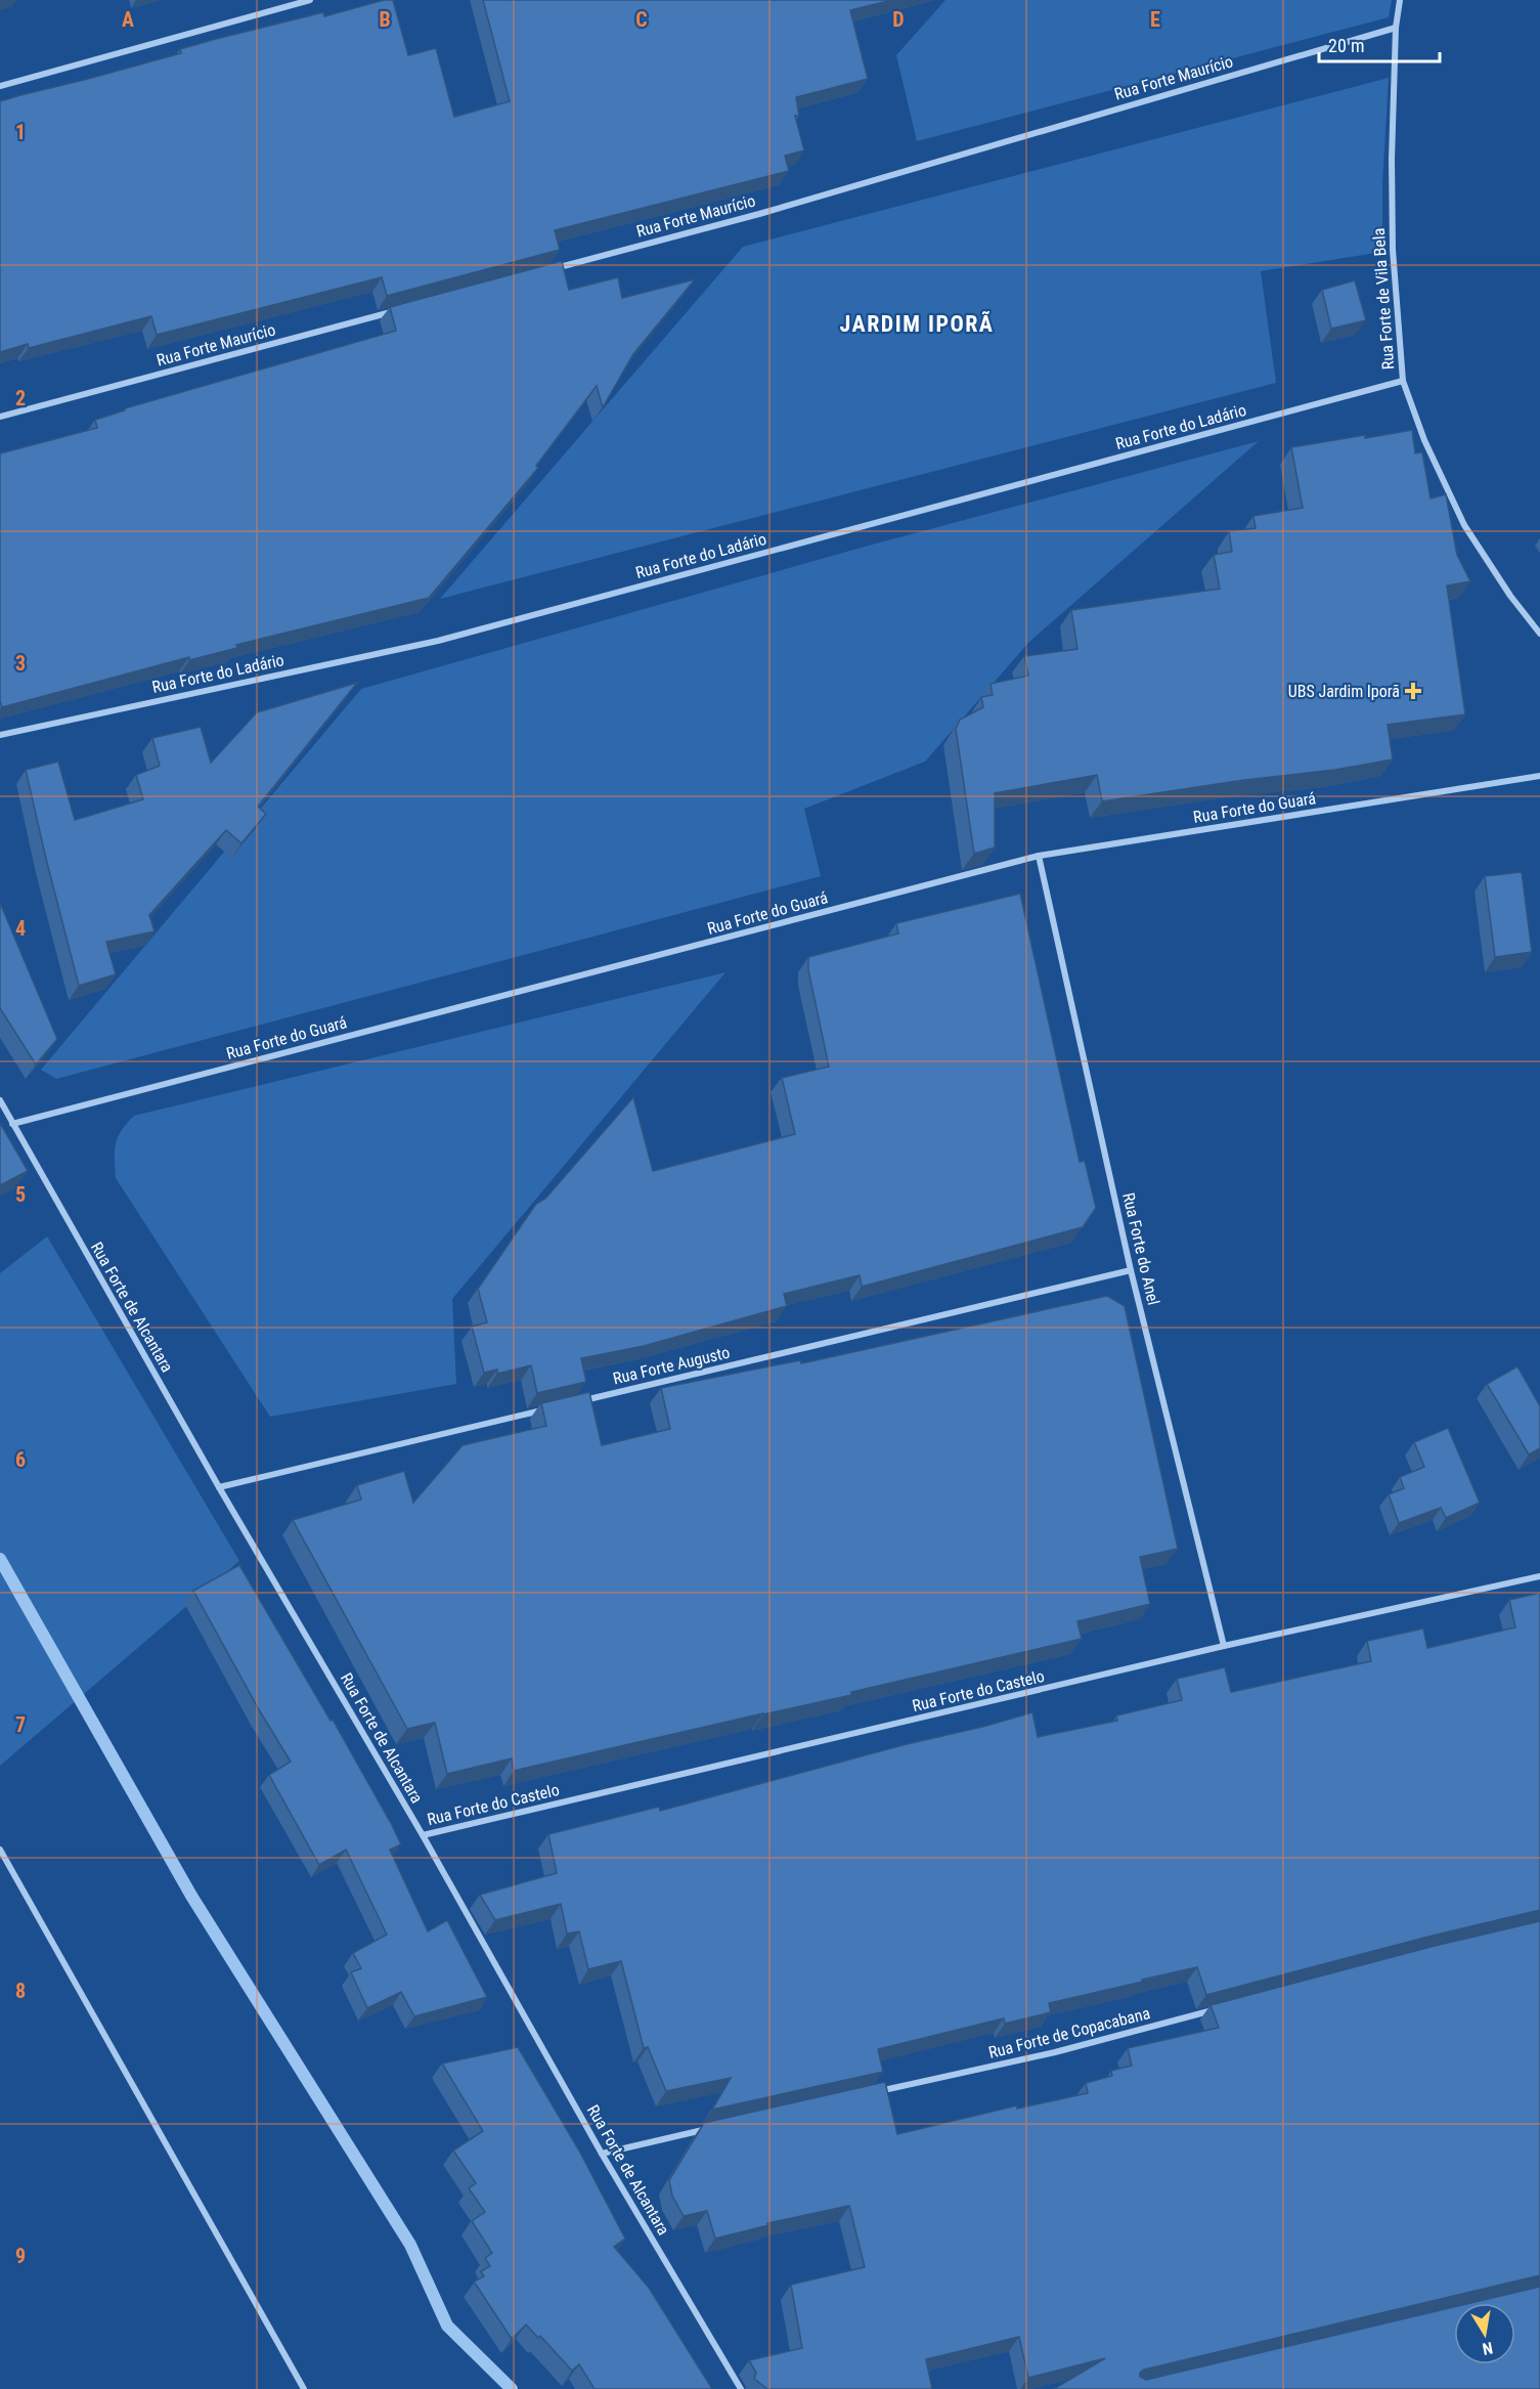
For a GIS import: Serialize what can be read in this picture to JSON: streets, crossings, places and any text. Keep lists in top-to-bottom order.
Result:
{
  "streets": {
    "street": [
      "Rua Forte Maurício",
      "Rua Forte de Vila Bela",
      "Rua Forte do Ladário",
      "Rua Forte do Guará",
      "Rua Forte do Anel",
      "Rua Forte de Alcantara",
      "Rua Forte Augusto",
      "Rua Forte do Castelo",
      "Rua Forte de Copacabana"
    ]
  },
  "crossings": [
    ["Rua Forte Maurício", "Rua Forte de Vila Bela"],
    ["Rua Forte de Vila Bela", "Rua Forte do Ladário"],
    ["Rua Forte do Guará", "Rua Forte do Anel"],
    ["Rua Forte do Guará", "Rua Forte de Alcantara"],
    ["Rua Forte do Anel", "Rua Forte Augusto"],
    ["Rua Forte do Anel", "Rua Forte do Castelo"],
    ["Rua Forte de Alcantara", "Rua Forte do Castelo"]
  ],
  "districts": ["JARDIM IPORÃ"],
  "places": {
    "health": ["UBS Jardim Iporã"]
  },
  "scale_bar": "20 m",
  "north": "bottom",
  "grid": {
    "columns": [
      "A",
      "B",
      "C",
      "D",
      "E"
    ],
    "rows": [
      "1",
      "2",
      "3",
      "4",
      "5",
      "6",
      "7",
      "8",
      "9"
    ]
  }
}
